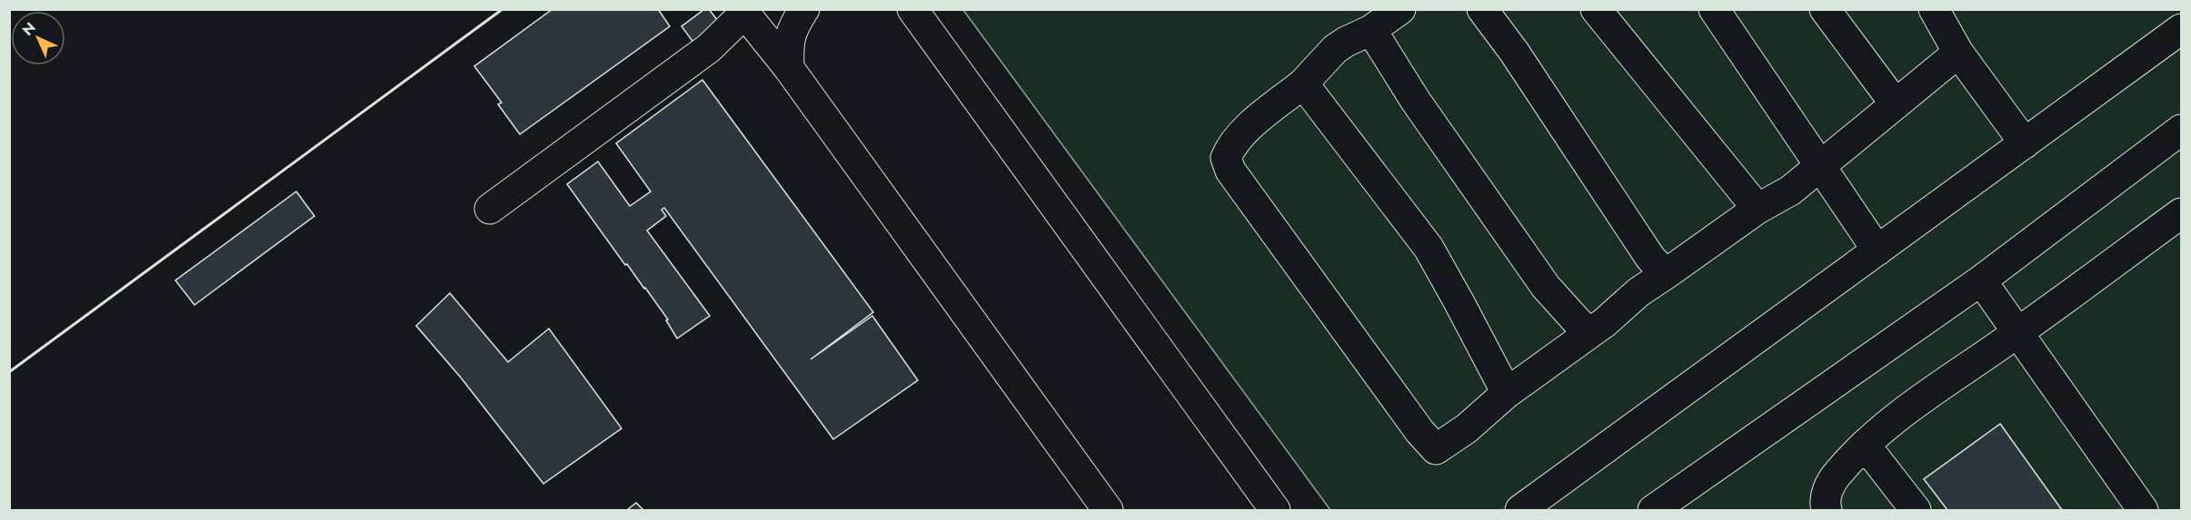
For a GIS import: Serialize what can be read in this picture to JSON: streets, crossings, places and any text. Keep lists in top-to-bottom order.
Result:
{
  "north": "top left"
}
